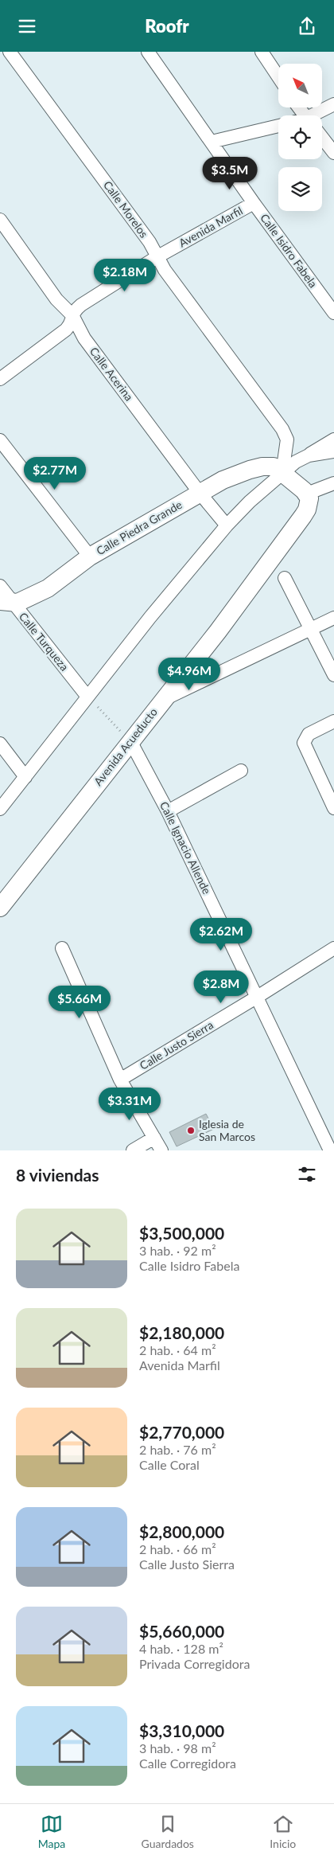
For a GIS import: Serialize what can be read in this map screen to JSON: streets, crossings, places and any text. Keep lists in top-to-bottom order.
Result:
{
  "streets": {
    "street": [
      "Calle Morelos",
      "Avenida Marfil",
      "Calle Isidro Fabela",
      "Calle Acerina",
      "Calle Piedra Grande",
      "Calle Turqueza",
      "Avenida Acueducto",
      "Calle Ignacio Allende",
      "Calle Justo Sierra"
    ]
  },
  "crossings": [
    ["Calle Morelos", "Avenida Marfil"],
    ["Calle Morelos", "Calle Piedra Grande"],
    ["Avenida Marfil", "Calle Isidro Fabela"],
    ["Avenida Marfil", "Calle Acerina"],
    ["Calle Acerina", "Calle Piedra Grande"],
    ["Calle Piedra Grande", "Calle Turqueza"],
    ["Avenida Acueducto", "Calle Ignacio Allende"],
    ["Calle Ignacio Allende", "Calle Justo Sierra"]
  ],
  "places": ["Iglesia de San Marcos"],
  "north": "top left",
  "page": {
    "header": "Roofr",
    "price": [
      "$3.5M",
      "$2.18M",
      "$2.77M",
      "$4.96M",
      "$2.62M",
      "$2.8M",
      "$5.66M",
      "$3.31M"
    ],
    "heading": "8 viviendas",
    "list": [
      {
        "name": "$3,500,000",
        "note": "3 hab. · 92 m² · Calle Isidro Fabela"
      },
      {
        "name": "$2,180,000",
        "note": "2 hab. · 64 m² · Avenida Marfil"
      },
      {
        "name": "$2,770,000",
        "note": "2 hab. · 76 m² · Calle Coral"
      },
      {
        "name": "$2,800,000",
        "note": "2 hab. · 66 m² · Calle Justo Sierra"
      },
      {
        "name": "$5,660,000",
        "note": "4 hab. · 128 m² · Privada Corregidora"
      },
      {
        "name": "$3,310,000",
        "note": "3 hab. · 98 m² · Calle Corregidora"
      }
    ],
    "tabs": ["Mapa", "Guardados", "Inicio"]
  }
}
